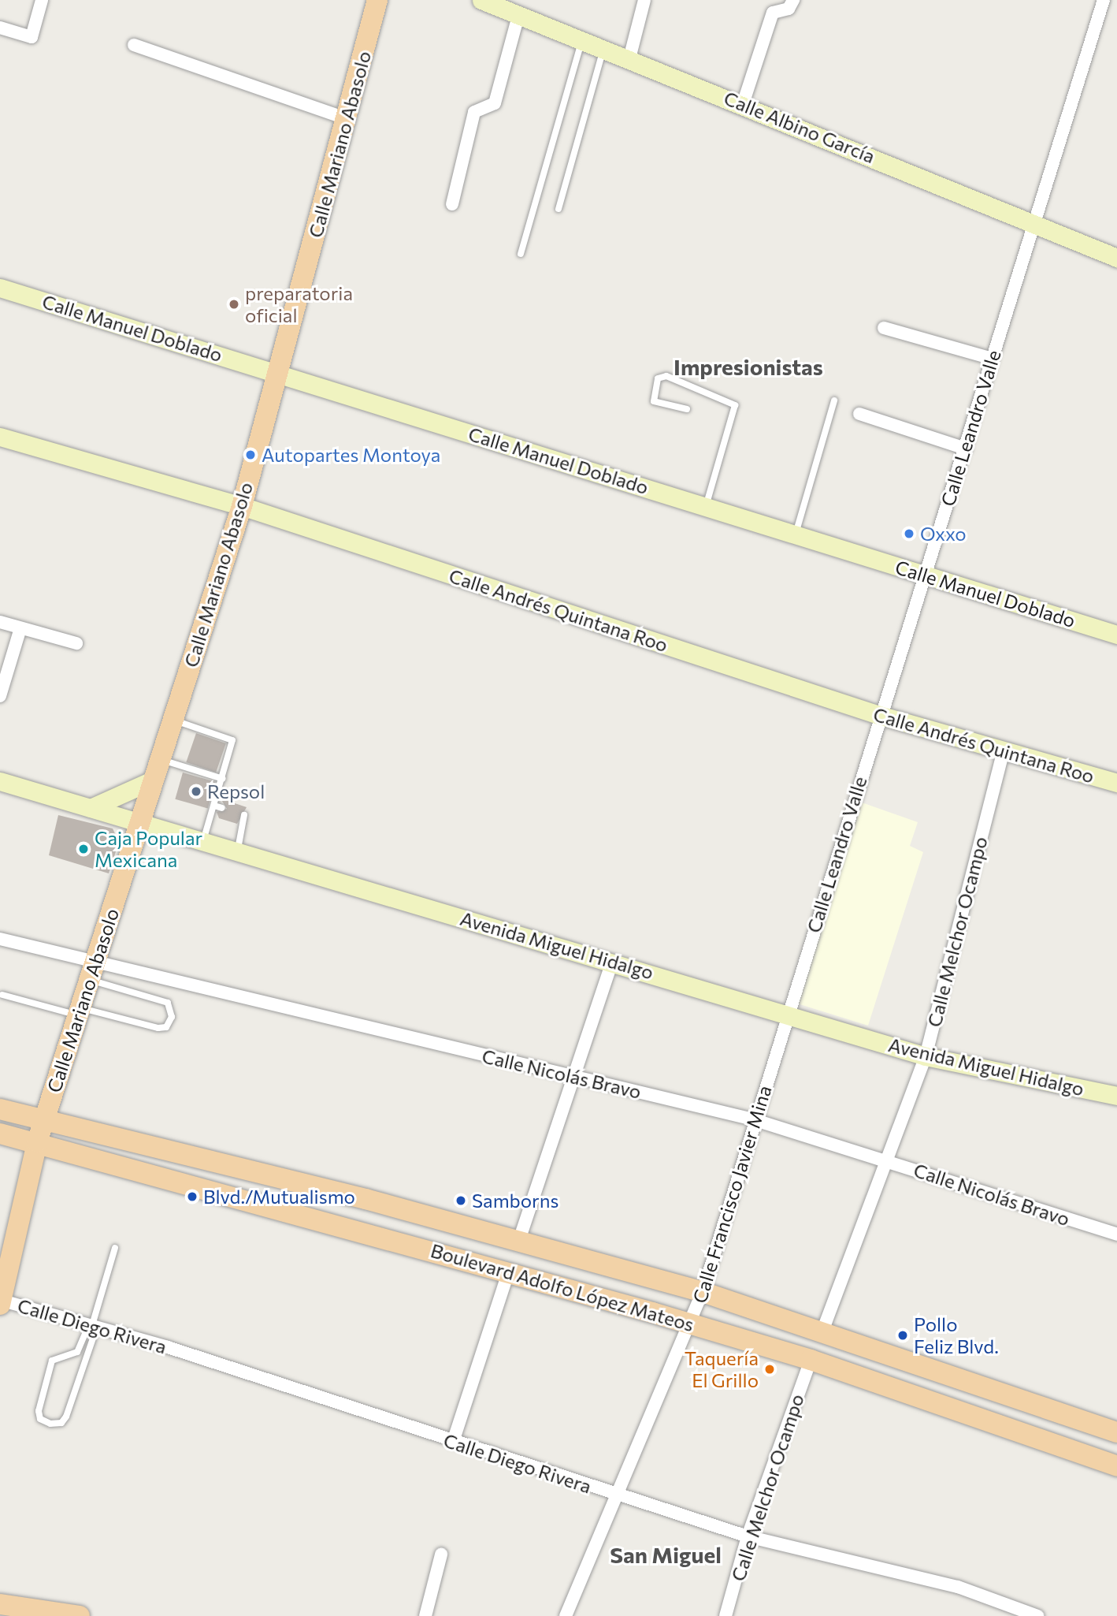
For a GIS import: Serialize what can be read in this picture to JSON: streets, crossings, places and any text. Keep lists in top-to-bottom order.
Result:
{
  "streets": {
    "main road": [
      "Calle Albino García",
      "Calle Mariano Abasolo",
      "Calle Manuel Doblado",
      "Calle Andrés Quintana Roo",
      "Avenida Miguel Hidalgo",
      "Boulevard Adolfo López Mateos"
    ],
    "street": [
      "Calle Leandro Valle",
      "Calle Melchor Ocampo",
      "Calle Nicolás Bravo",
      "Calle Francisco Javier Mina",
      "Calle Diego Rivera"
    ]
  },
  "crossings": [
    ["Calle Albino García", "Calle Leandro Valle"],
    ["Calle Mariano Abasolo", "Calle Manuel Doblado"],
    ["Calle Mariano Abasolo", "Calle Andrés Quintana Roo"],
    ["Calle Mariano Abasolo", "Avenida Miguel Hidalgo"],
    ["Calle Mariano Abasolo", "Calle Nicolás Bravo"],
    ["Calle Mariano Abasolo", "Boulevard Adolfo López Mateos"],
    ["Calle Mariano Abasolo", "Calle Diego Rivera"],
    ["Calle Manuel Doblado", "Calle Leandro Valle"],
    ["Calle Leandro Valle", "Calle Andrés Quintana Roo"],
    ["Calle Leandro Valle", "Avenida Miguel Hidalgo"],
    ["Calle Leandro Valle", "Calle Francisco Javier Mina"],
    ["Calle Andrés Quintana Roo", "Calle Melchor Ocampo"],
    ["Calle Melchor Ocampo", "Avenida Miguel Hidalgo"],
    ["Calle Melchor Ocampo", "Calle Nicolás Bravo"],
    ["Calle Melchor Ocampo", "Boulevard Adolfo López Mateos"],
    ["Calle Melchor Ocampo", "Calle Diego Rivera"],
    ["Avenida Miguel Hidalgo", "Calle Francisco Javier Mina"],
    ["Calle Nicolás Bravo", "Calle Francisco Javier Mina"],
    ["Calle Francisco Javier Mina", "Boulevard Adolfo López Mateos"],
    ["Calle Francisco Javier Mina", "Calle Diego Rivera"]
  ],
  "districts": ["Impresionistas", "San Miguel"],
  "places": [
    "preparatoria oficial",
    "Autopartes Montoya",
    "Oxxo",
    "Repsol",
    "Caja Popular Mexicana",
    "Blvd./Mutualismo",
    "Samborns",
    "Pollo Feliz Blvd.",
    "Taquería El Grillo"
  ]
}
